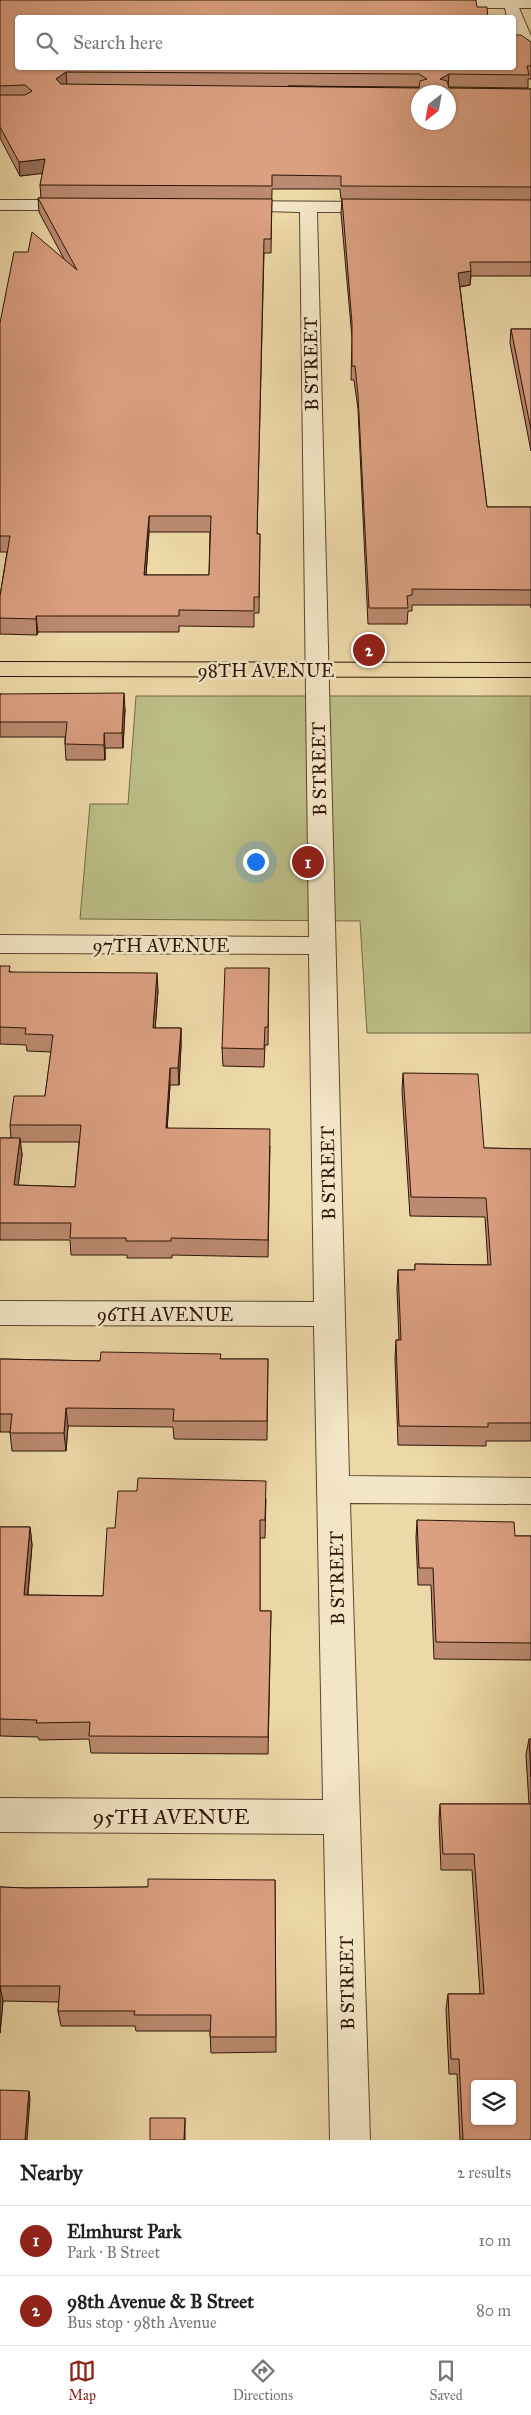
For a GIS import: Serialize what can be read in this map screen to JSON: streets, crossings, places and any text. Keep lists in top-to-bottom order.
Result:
{
  "streets": {
    "main road": ["98TH AVENUE"],
    "street": [
      "B STREET",
      "97TH AVENUE",
      "96TH AVENUE",
      "95TH AVENUE"
    ]
  },
  "crossings": [
    ["B STREET", "98TH AVENUE"],
    ["B STREET", "97TH AVENUE"],
    ["B STREET", "96TH AVENUE"],
    ["B STREET", "95TH AVENUE"]
  ],
  "north": "bottom left",
  "page": {
    "search": "Search here",
    "pins": ["2", "1"],
    "heading": ["Nearby", "2 results"],
    "list": [
      {
        "mark": "1",
        "name": "Elmhurst Park",
        "note": "Park · B Street",
        "value": "10 m"
      },
      {
        "mark": "2",
        "name": "98th Avenue & B Street",
        "note": "Bus stop · 98th Avenue",
        "value": "80 m"
      }
    ],
    "nav": ["Map", "Directions", "Saved"]
  }
}
